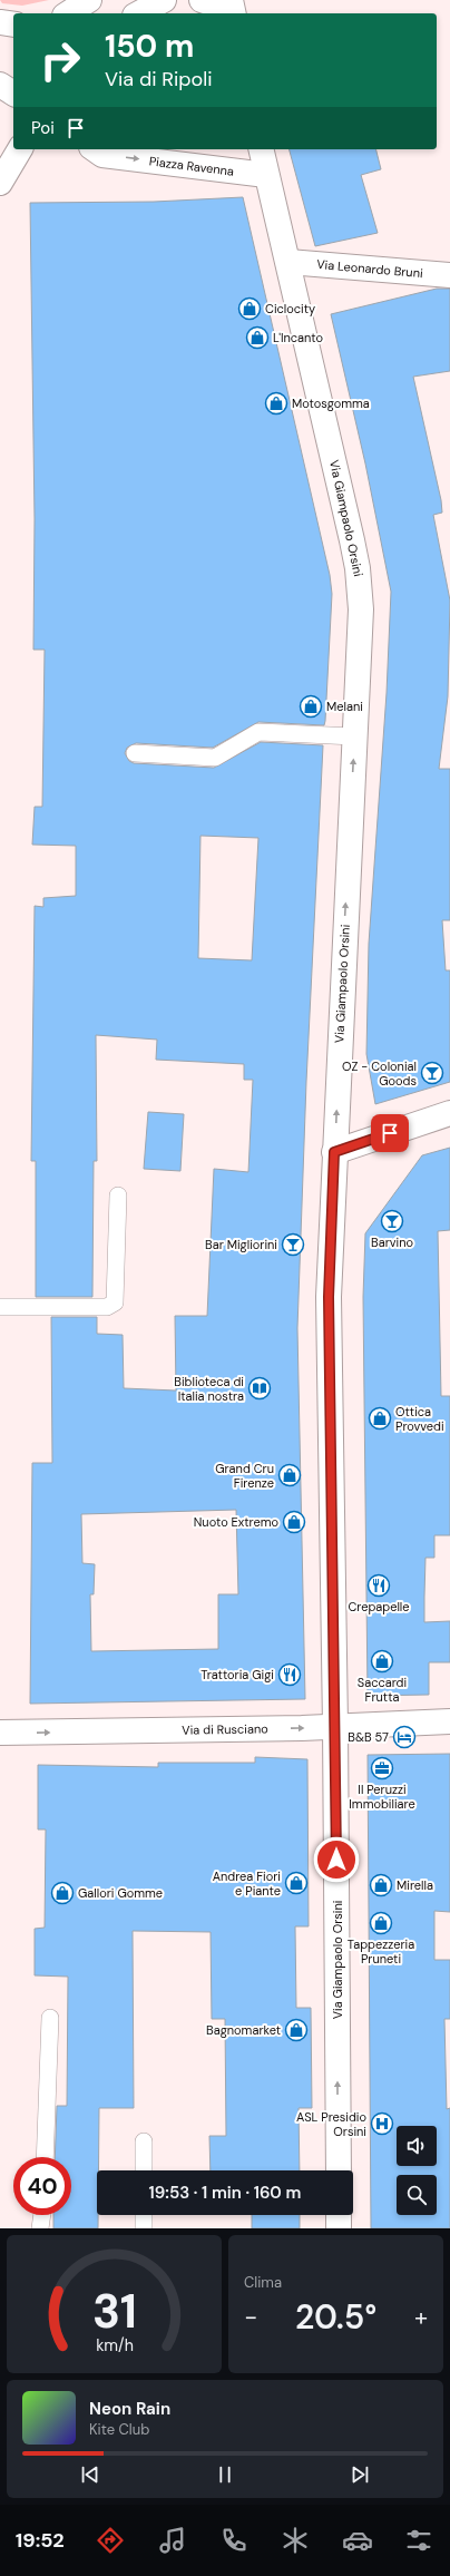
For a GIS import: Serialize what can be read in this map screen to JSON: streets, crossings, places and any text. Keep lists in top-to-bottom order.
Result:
{
  "streets": {
    "street": [
      "Piazza Ravenna",
      "Via Leonardo Bruni",
      "Via Giampaolo Orsini",
      "Via di Rusciano"
    ]
  },
  "crossings": [
    ["Piazza Ravenna", "Via Giampaolo Orsini"],
    ["Via Leonardo Bruni", "Via Giampaolo Orsini"],
    ["Via Giampaolo Orsini", "Via di Rusciano"]
  ],
  "one_way": ["Piazza Ravenna", "Via Giampaolo Orsini", "Via di Rusciano"],
  "places": {
    "shop": [
      "Ciclocity",
      "L'Incanto",
      "Motosgomma",
      "Melani",
      "Ottica Provvedi",
      "Grand Cru Firenze",
      "Nuoto Extremo",
      "Saccardi Frutta",
      "Andrea Fiori e Piante",
      "Mirella",
      "Gallori Gomme",
      "Tappezzeria Pruneti",
      "Bagnomarket"
    ],
    "bar": ["OZ - Colonial Goods", "Barvino", "Bar Migliorini"],
    "library": ["Biblioteca di Italia nostra"],
    "restaurant": ["Crepapelle", "Trattoria Gigi"],
    "hotel": ["B&B 57"],
    "office": ["Il Peruzzi Immobiliare"],
    "hospital": ["ASL Presidio Orsini"]
  },
  "page": {
    "turn": ["150 m", "Via di Ripoli"],
    "then": "Poi",
    "limit": "40",
    "trip": "19:53 · 1 min · 160 m",
    "tile": "Clima",
    "heat": ["−", "20.5°", "+"],
    "song": ["Neon Rain", "Kite Club"],
    "tabs": "19:52",
    "gauge": ["31", "km/h"]
  }
}
